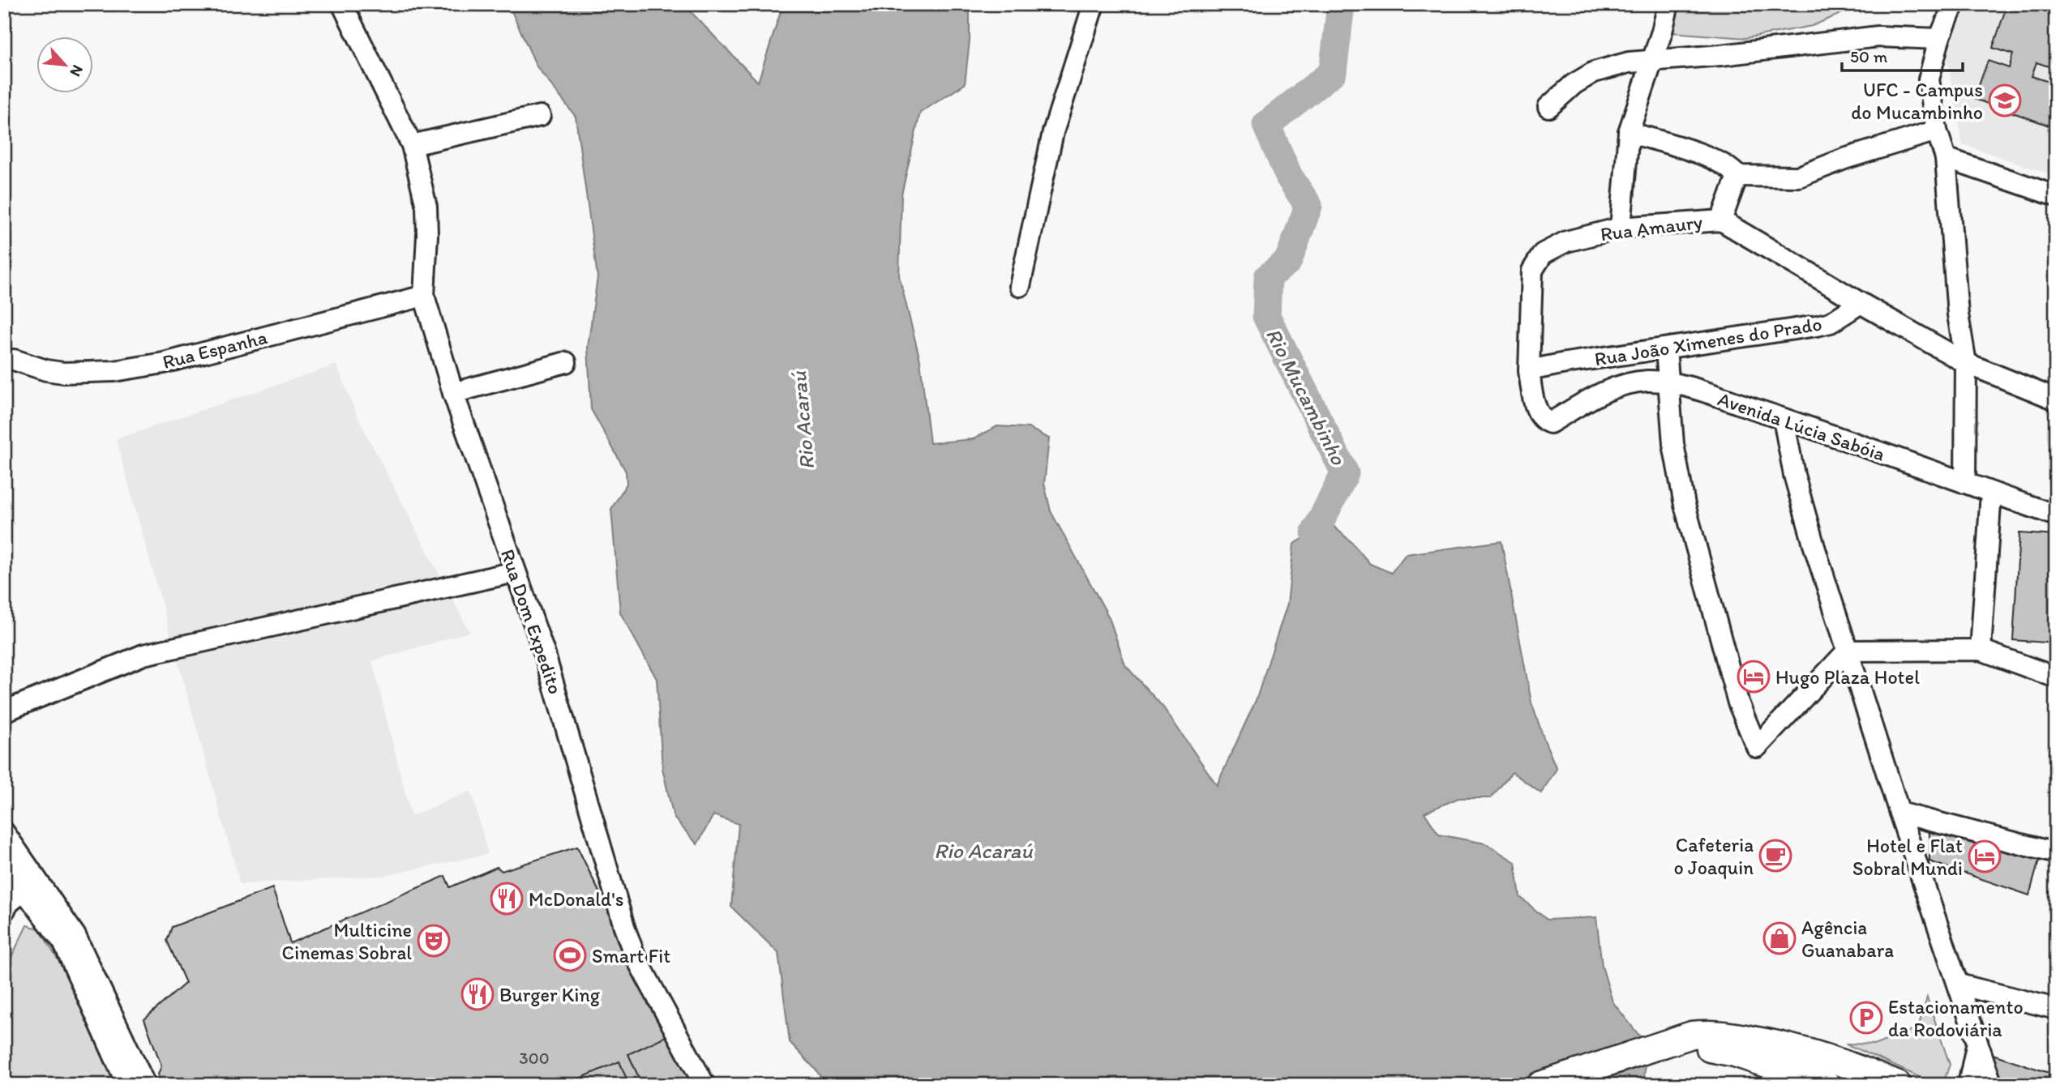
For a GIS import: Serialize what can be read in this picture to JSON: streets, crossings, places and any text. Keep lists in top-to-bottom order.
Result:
{
  "streets": {
    "street": [
      "Rua Amaury",
      "Rua João Ximenes do Prado",
      "Rua Espanha",
      "Avenida Lúcia Sabóia",
      "Rua Dom Expedito"
    ]
  },
  "crossings": [
    ["Rua Amaury", "Rua João Ximenes do Prado"],
    ["Rua Amaury", "Avenida Lúcia Sabóia"],
    ["Rua João Ximenes do Prado", "Avenida Lúcia Sabóia"],
    ["Rua Espanha", "Rua Dom Expedito"]
  ],
  "water": ["Rio Mucambinho", "Rio Acaraú"],
  "places": {
    "school or university": ["UFC - Campus do Mucambinho"],
    "hotel": ["Hugo Plaza Hotel", "Hotel e Flat Sobral Mundi"],
    "cafe": ["Cafeteria o Joaquin"],
    "restaurant": ["McDonald's", "Burger King"],
    "shop": ["Agência Guanabara"],
    "theatre": ["Multicine Cinemas Sobral"],
    "sports": ["Smart Fit"],
    "parking": ["Estacionamento da Rodoviária"]
  },
  "house_numbers": ["300"],
  "scale_bar": "50 m",
  "north": "bottom right"
}
